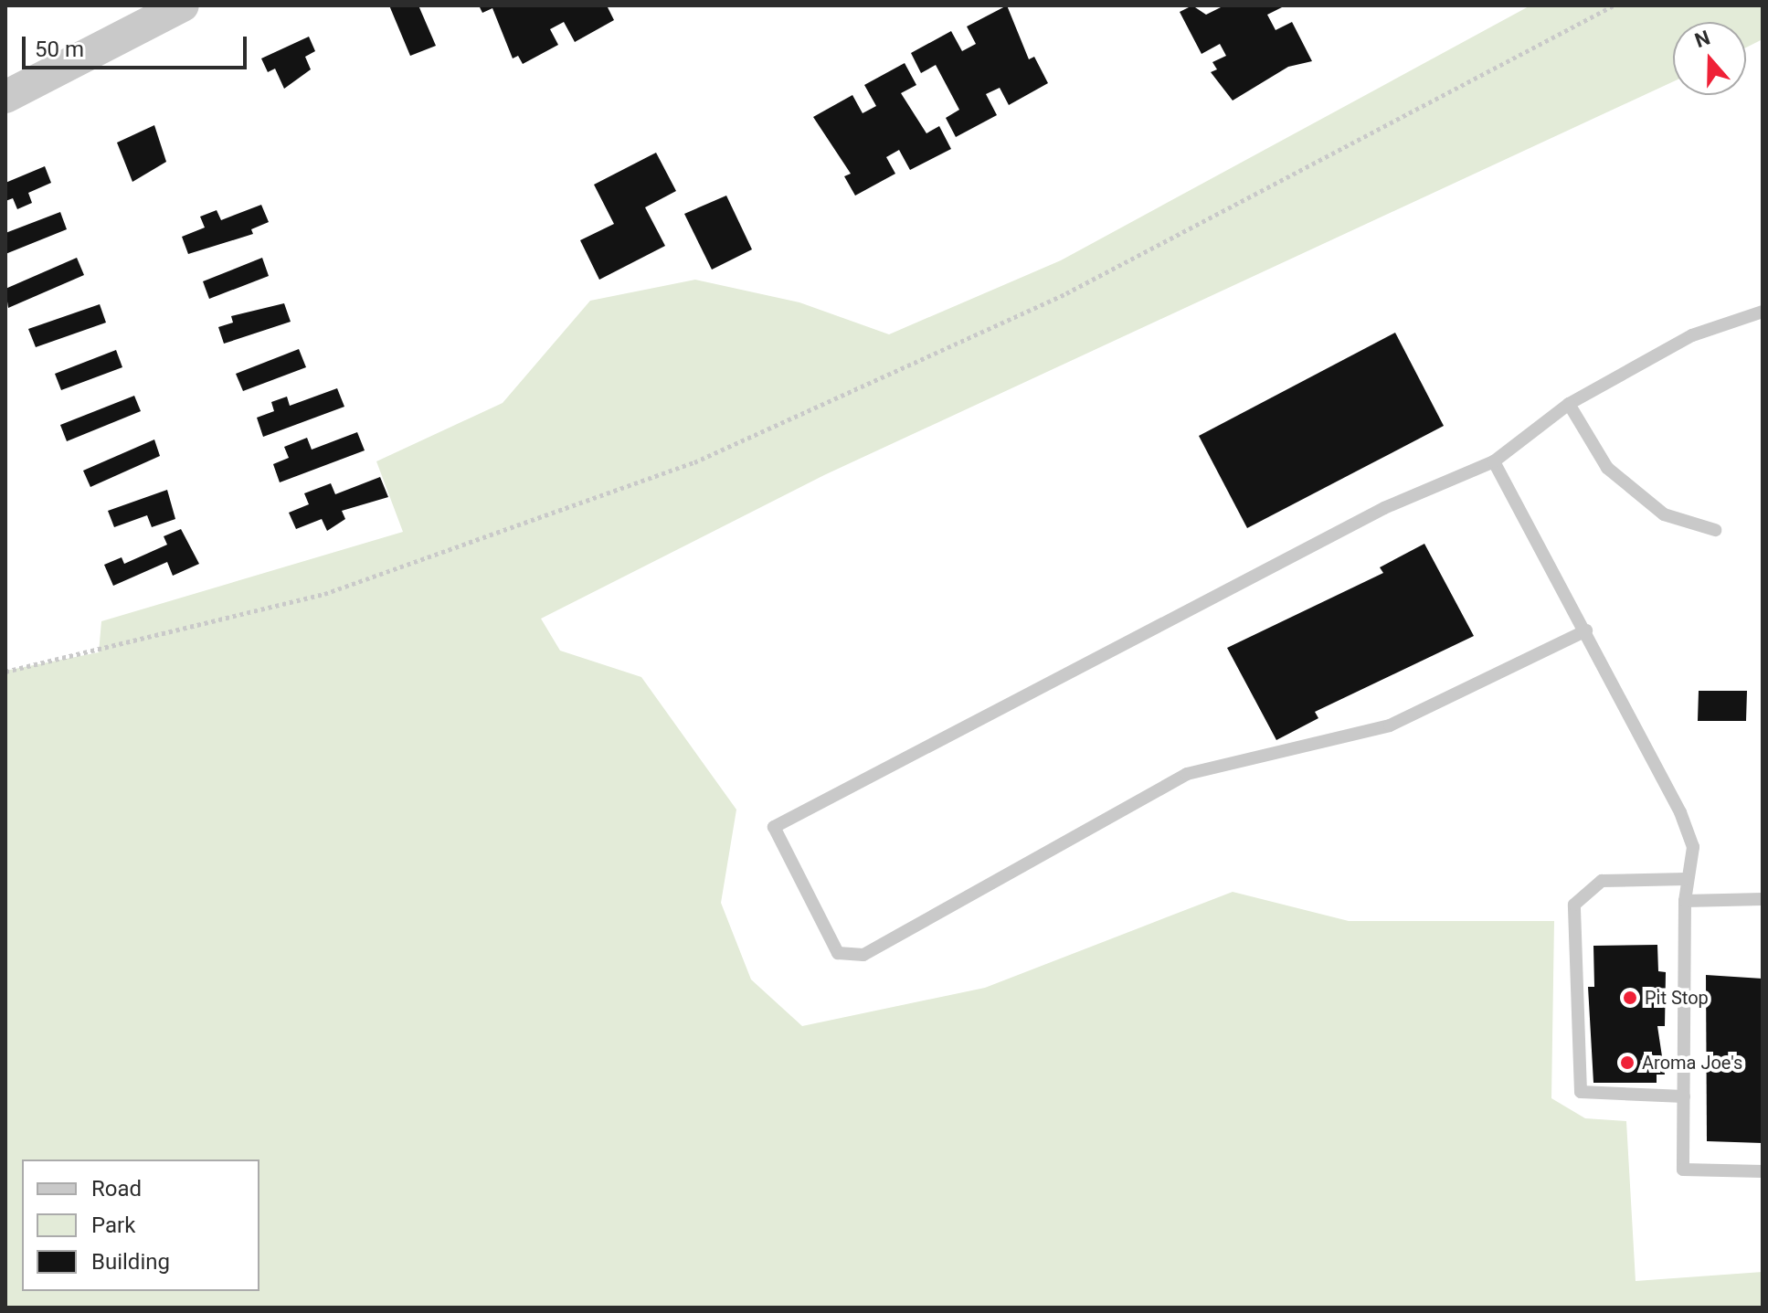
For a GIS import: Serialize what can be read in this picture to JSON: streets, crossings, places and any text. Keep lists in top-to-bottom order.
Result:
{
  "places": ["Pit Stop", "Aroma Joe's"],
  "legend": ["Road", "Park", "Building"],
  "scale_bar": "50 m",
  "north": "top"
}
